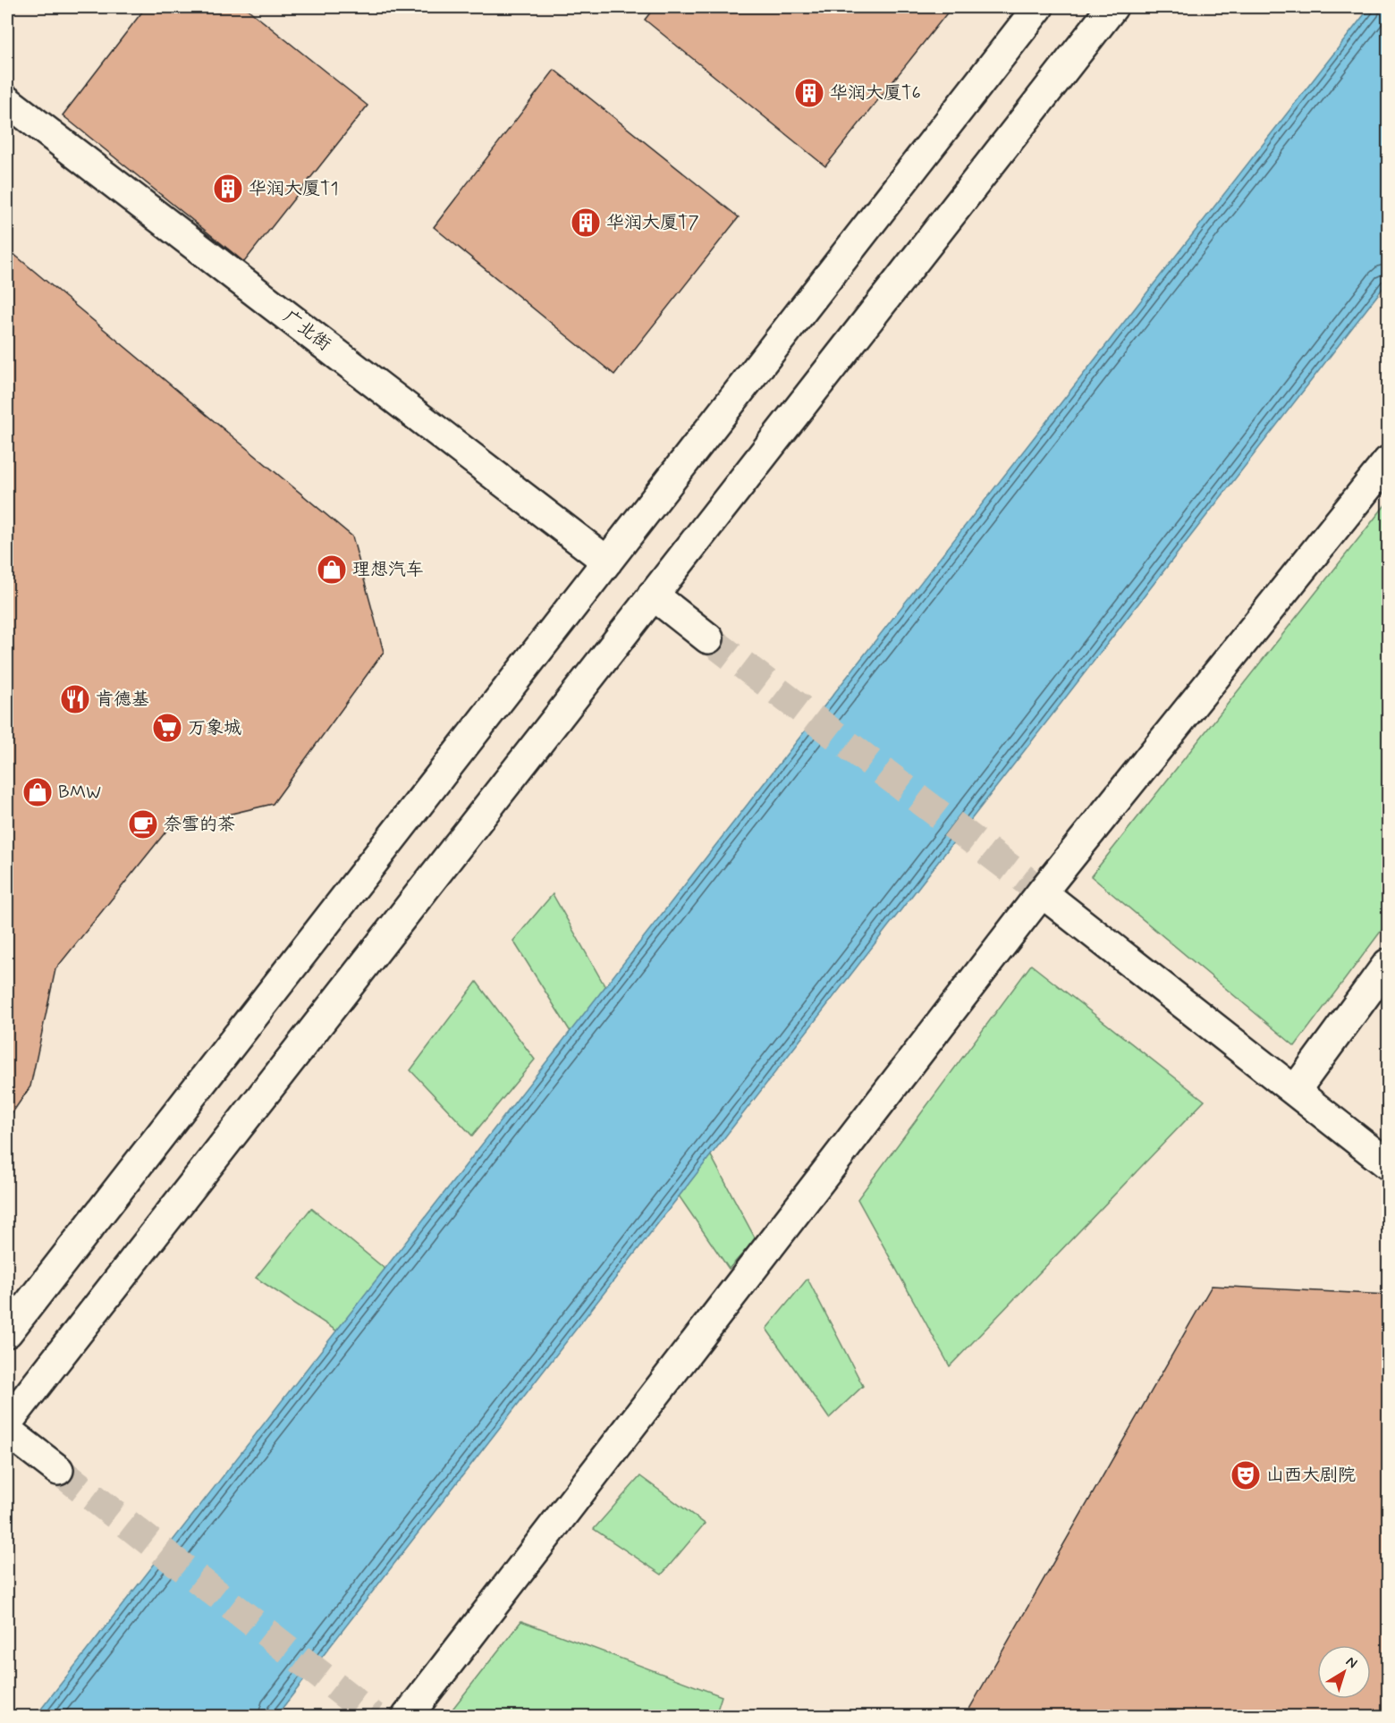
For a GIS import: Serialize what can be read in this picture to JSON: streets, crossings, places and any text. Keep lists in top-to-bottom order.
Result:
{
  "streets": {
    "street": ["广北街"]
  },
  "places": {
    "building": ["华润大厦T6", "华润大厦T1", "华润大厦T7"],
    "shop": ["理想汽车", "BMW"],
    "restaurant": ["肯德基"],
    "supermarket": ["万象城"],
    "cafe": ["奈雪的茶"],
    "theatre": ["山西大剧院"]
  },
  "north": "top right"
}
